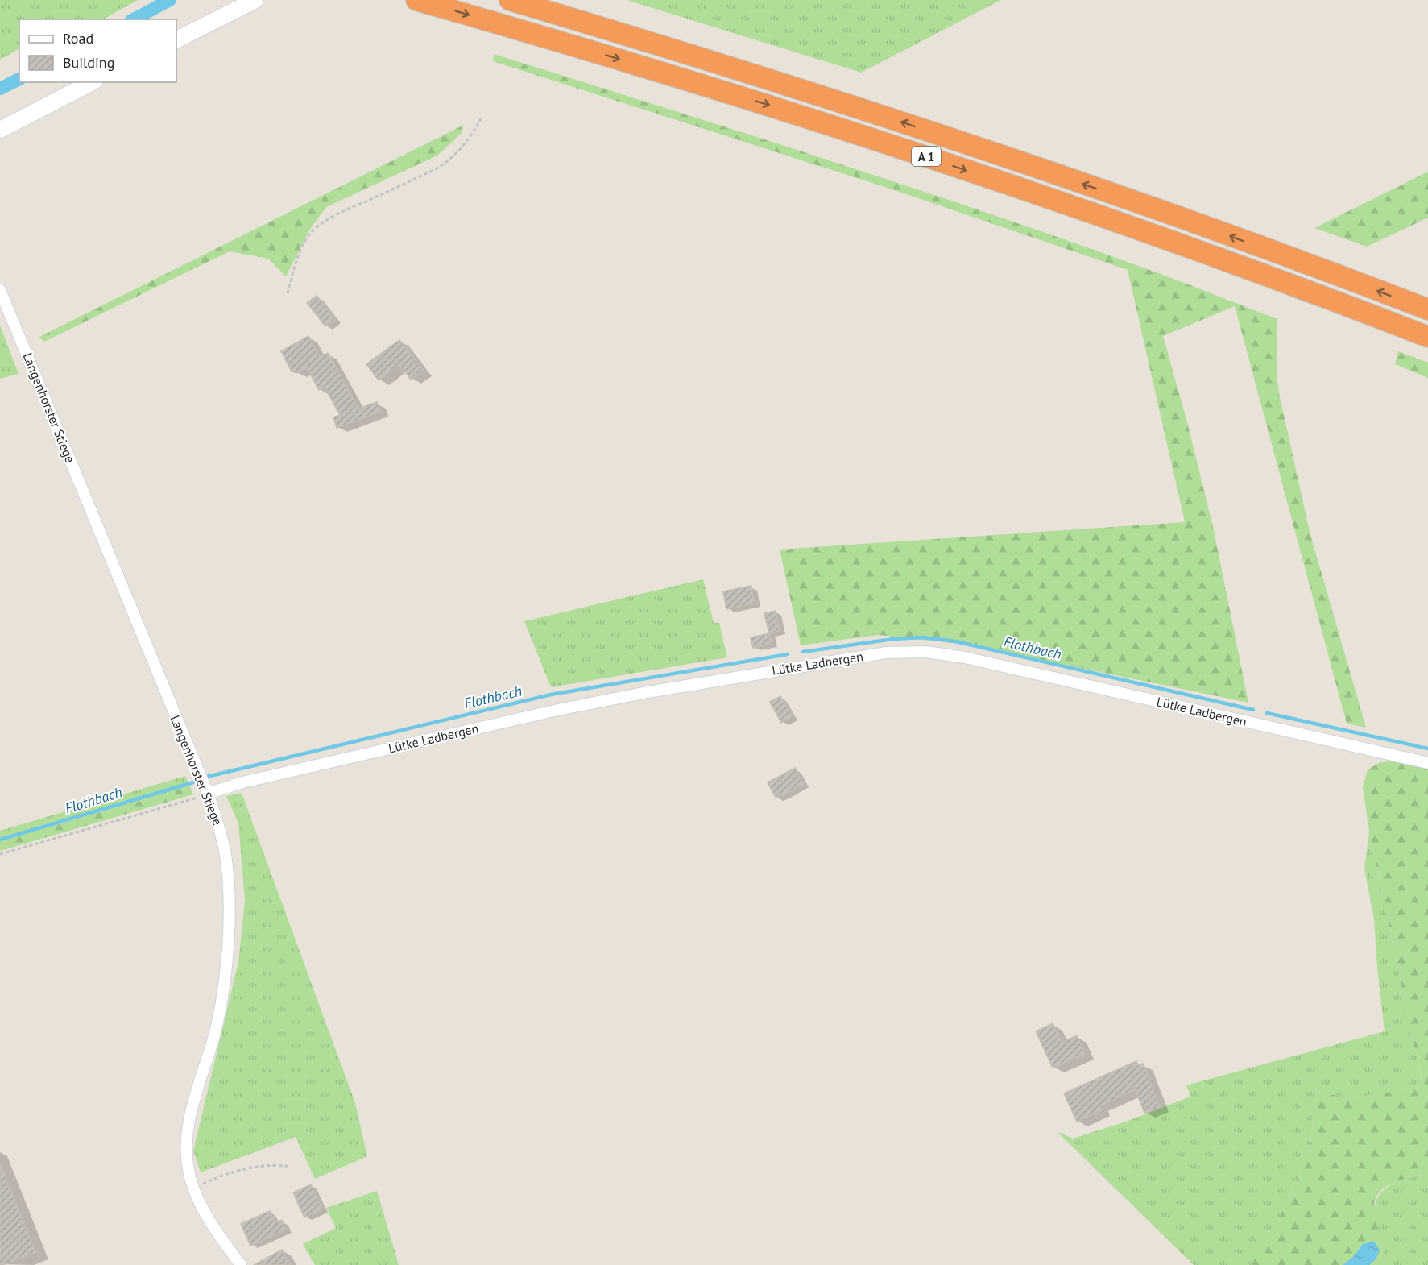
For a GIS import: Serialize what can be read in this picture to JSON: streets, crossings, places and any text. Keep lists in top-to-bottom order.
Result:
{
  "streets": {
    "highway": ["A 1"],
    "street": ["Langenhorster Stiege", "Lütke Ladbergen"]
  },
  "crossings": [
    ["Langenhorster Stiege", "Lütke Ladbergen"]
  ],
  "water": ["Flothbach"],
  "legend": ["Road", "Building"]
}
